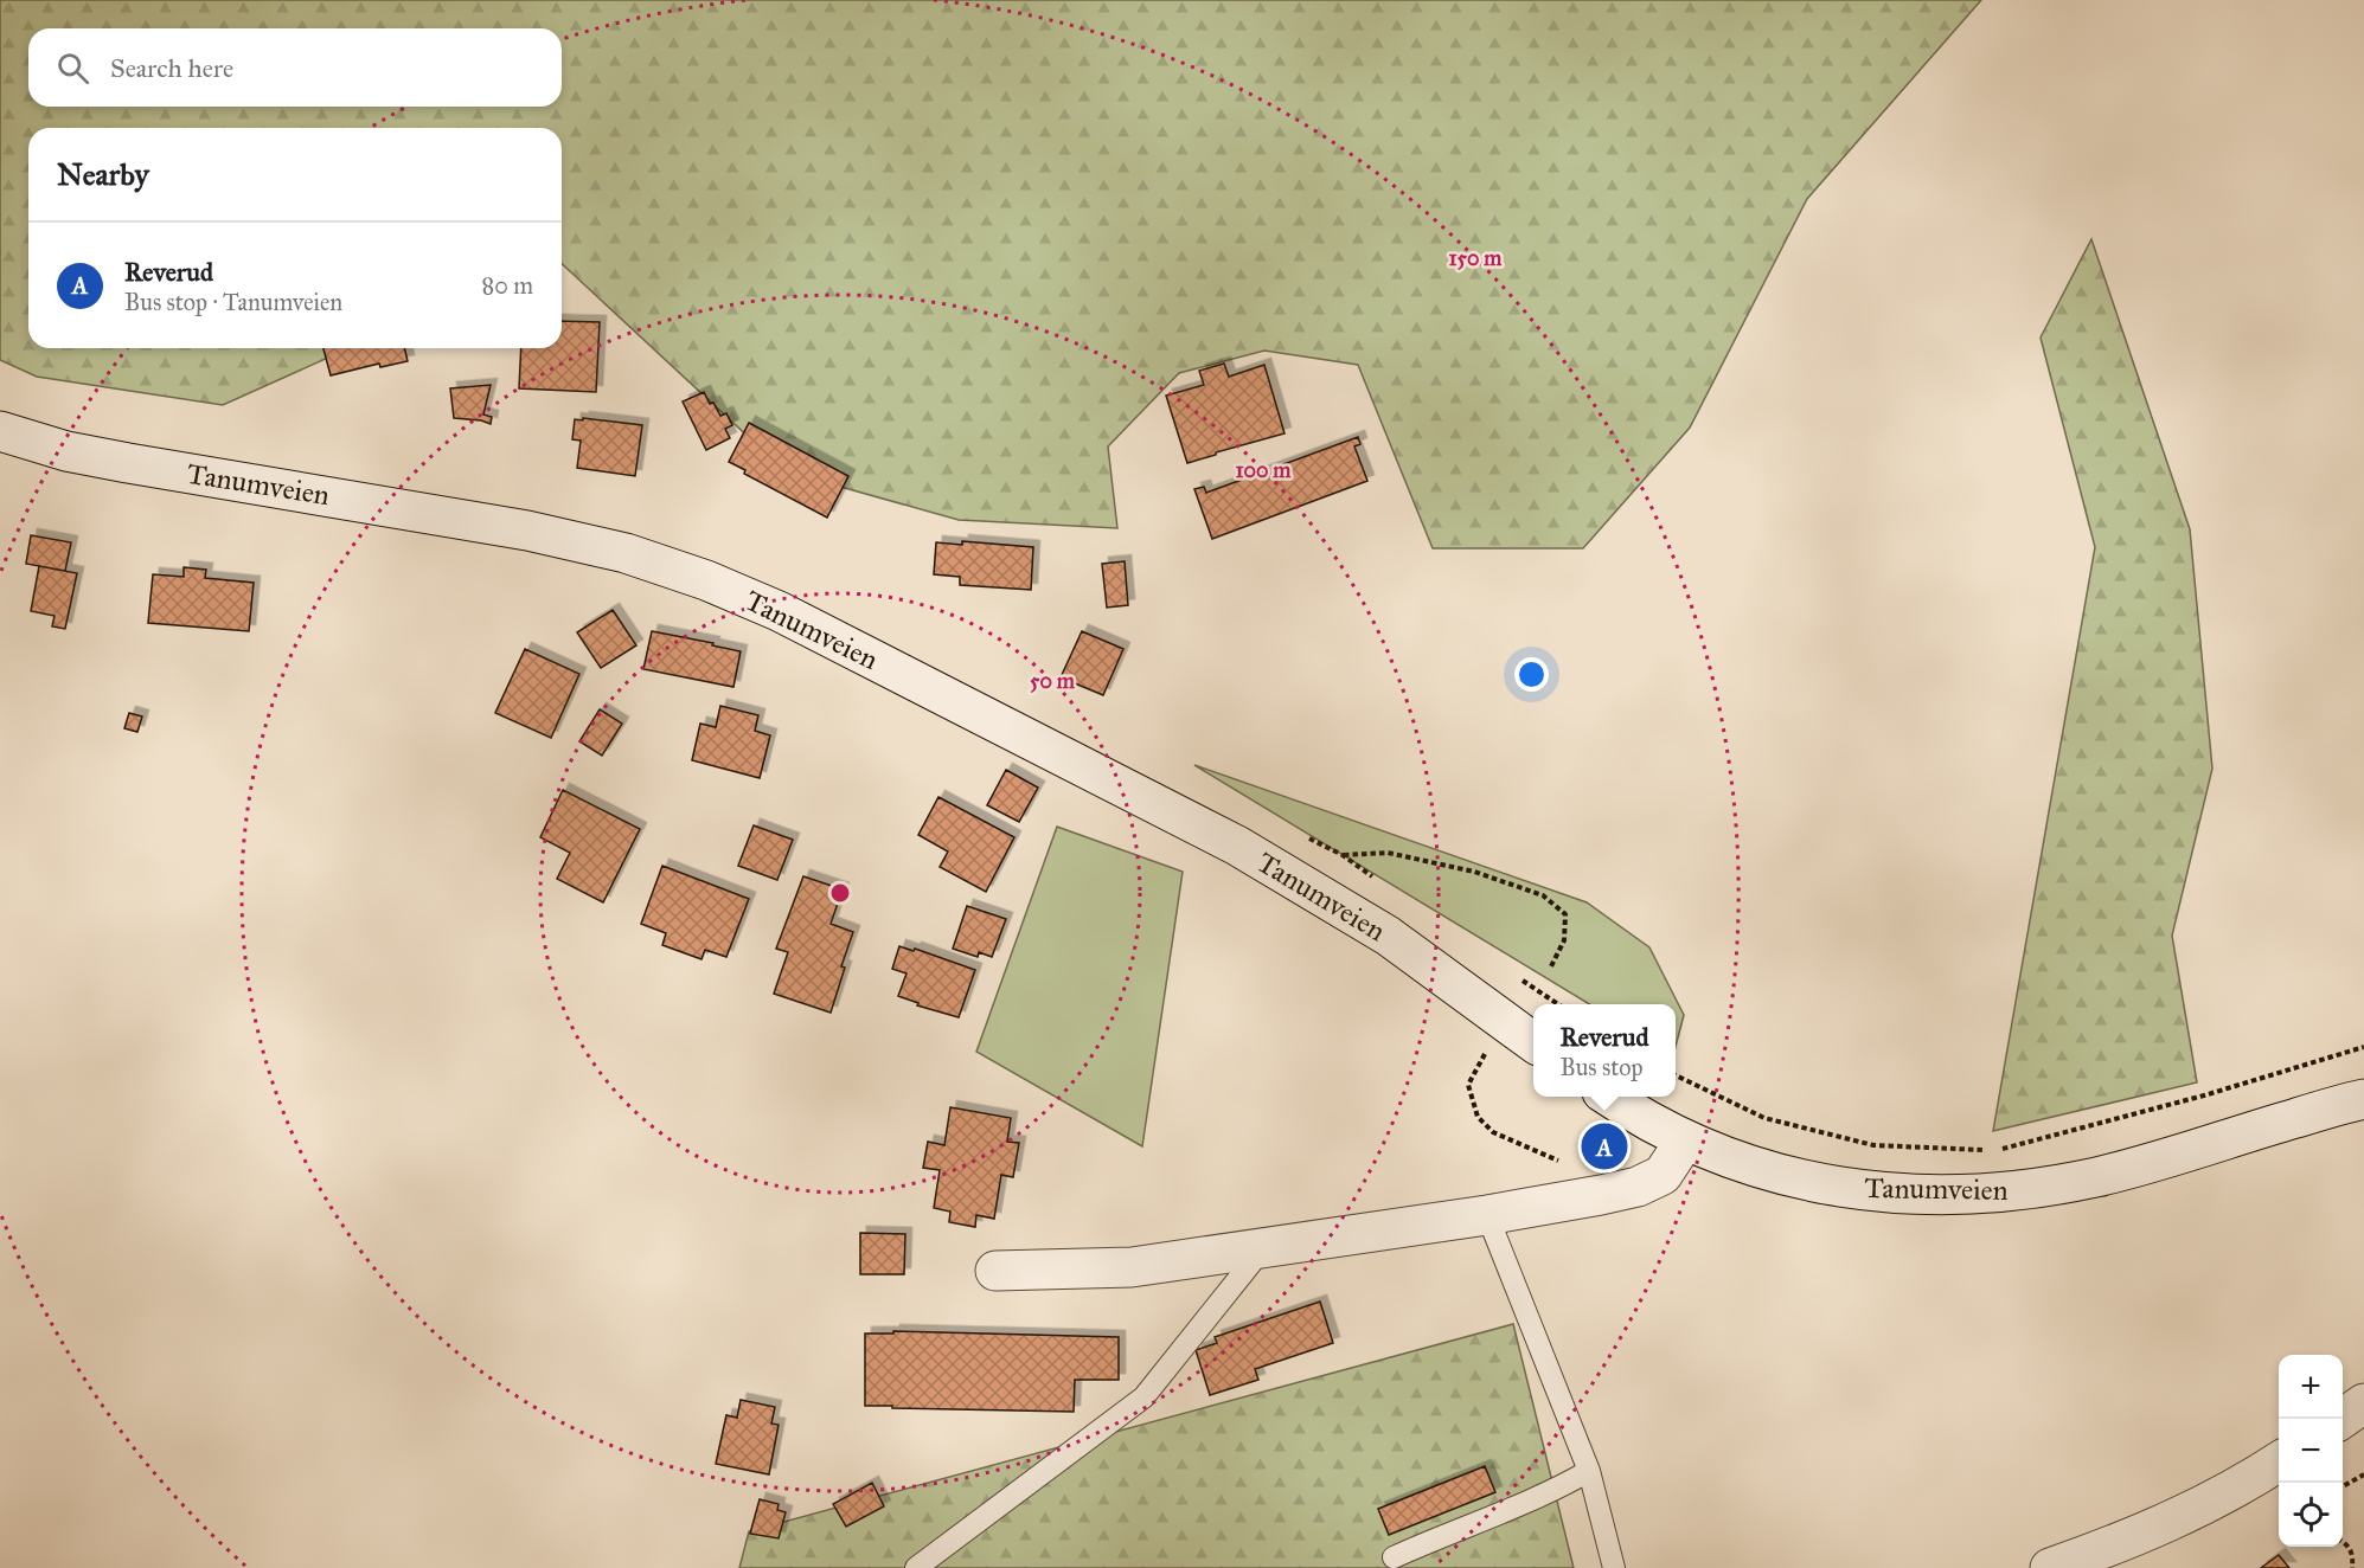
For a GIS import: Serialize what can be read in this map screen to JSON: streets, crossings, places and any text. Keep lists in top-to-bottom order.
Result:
{
  "streets": {
    "main road": ["Tanumveien"]
  },
  "page": {
    "search": "Search here",
    "heading": "Nearby",
    "list": [
      {
        "mark": "A",
        "name": "Reverud",
        "note": "Bus stop · Tanumveien",
        "value": "80 m"
      }
    ],
    "popup": ["Reverud", "Bus stop"],
    "pins": "A",
    "map_buttons": ["+", "−"]
  },
  "rings": ["150 m", "100 m", "50 m"]
}
